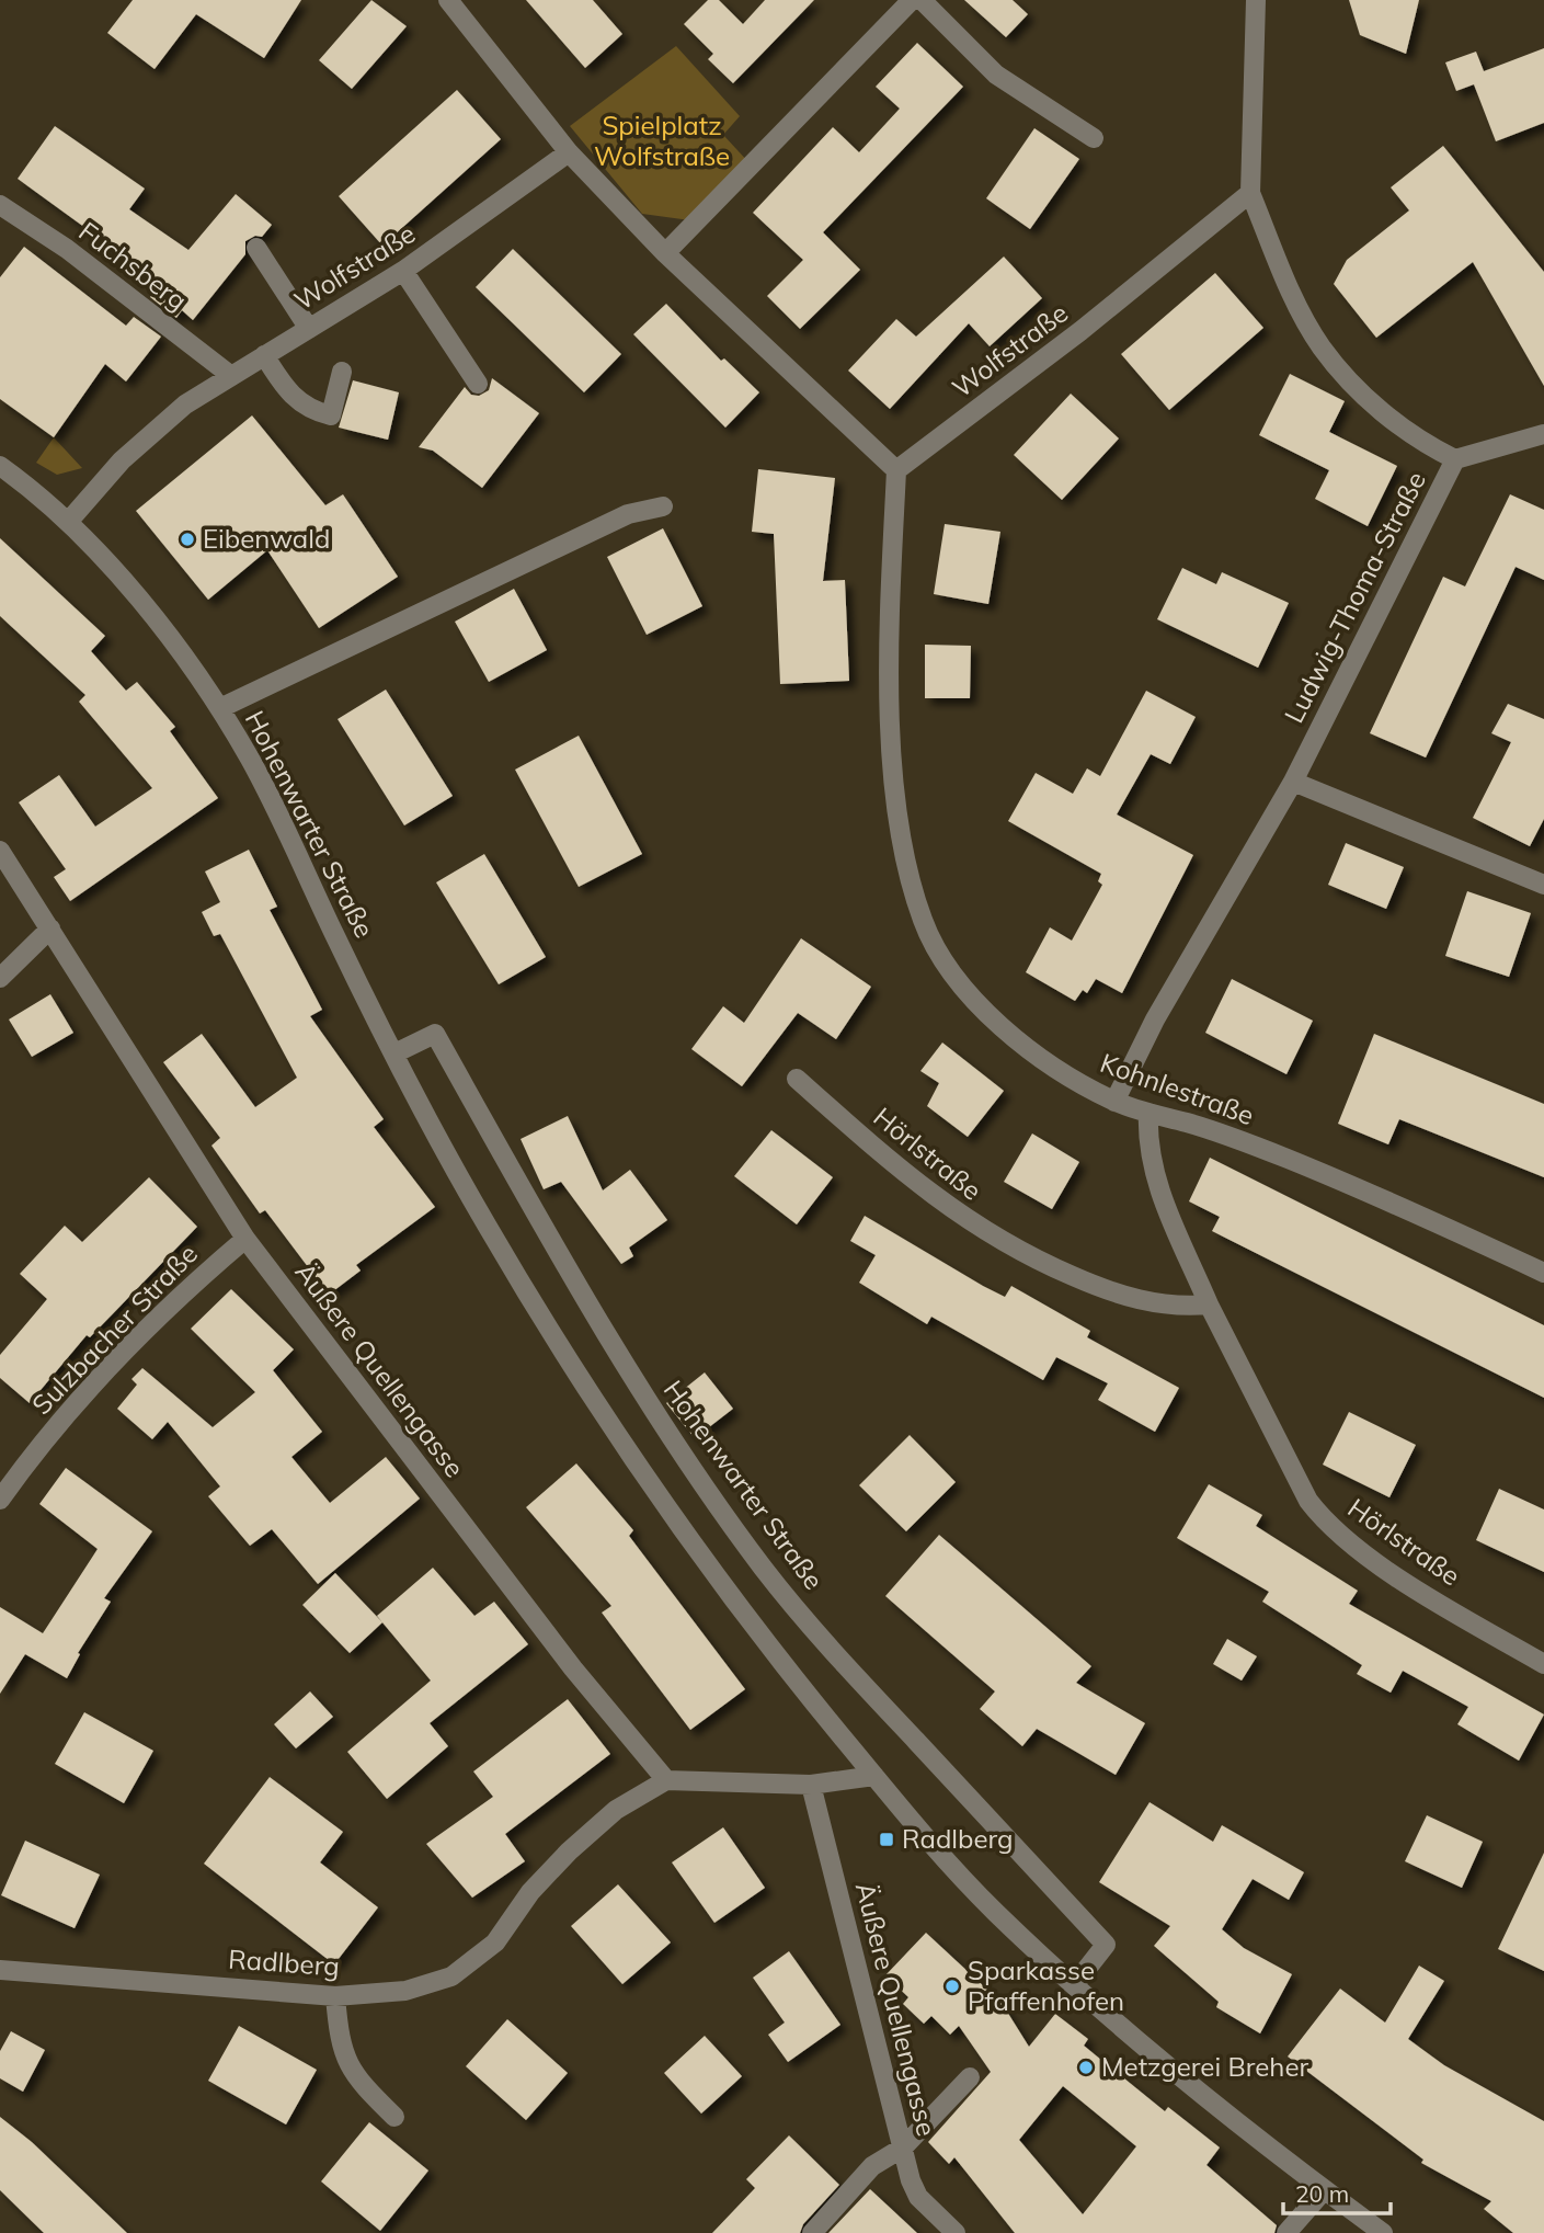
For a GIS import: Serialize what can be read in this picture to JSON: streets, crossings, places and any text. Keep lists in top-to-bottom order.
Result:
{
  "streets": {
    "street": [
      "Fuchsberg",
      "Wolfstraße",
      "Ludwig-Thoma-Straße",
      "Hohenwarter Straße",
      "Kohnlestraße",
      "Hörlstraße",
      "Sulzbacher Straße",
      "Äußere Quellengasse",
      "Radlberg"
    ]
  },
  "crossings": [
    ["Fuchsberg", "Wolfstraße"],
    ["Wolfstraße", "Ludwig-Thoma-Straße"],
    ["Wolfstraße", "Hohenwarter Straße"],
    ["Wolfstraße", "Kohnlestraße"],
    ["Ludwig-Thoma-Straße", "Kohnlestraße"],
    ["Kohnlestraße", "Hörlstraße"],
    ["Sulzbacher Straße", "Äußere Quellengasse"],
    ["Äußere Quellengasse", "Radlberg"]
  ],
  "parks": ["Spielplatz Wolfstraße"],
  "places": {
    "other": ["Eibenwald", "Sparkasse Pfaffenhofen", "Metzgerei Breher"],
    "transit": ["Radlberg"]
  },
  "scale_bar": "20 m"
}
